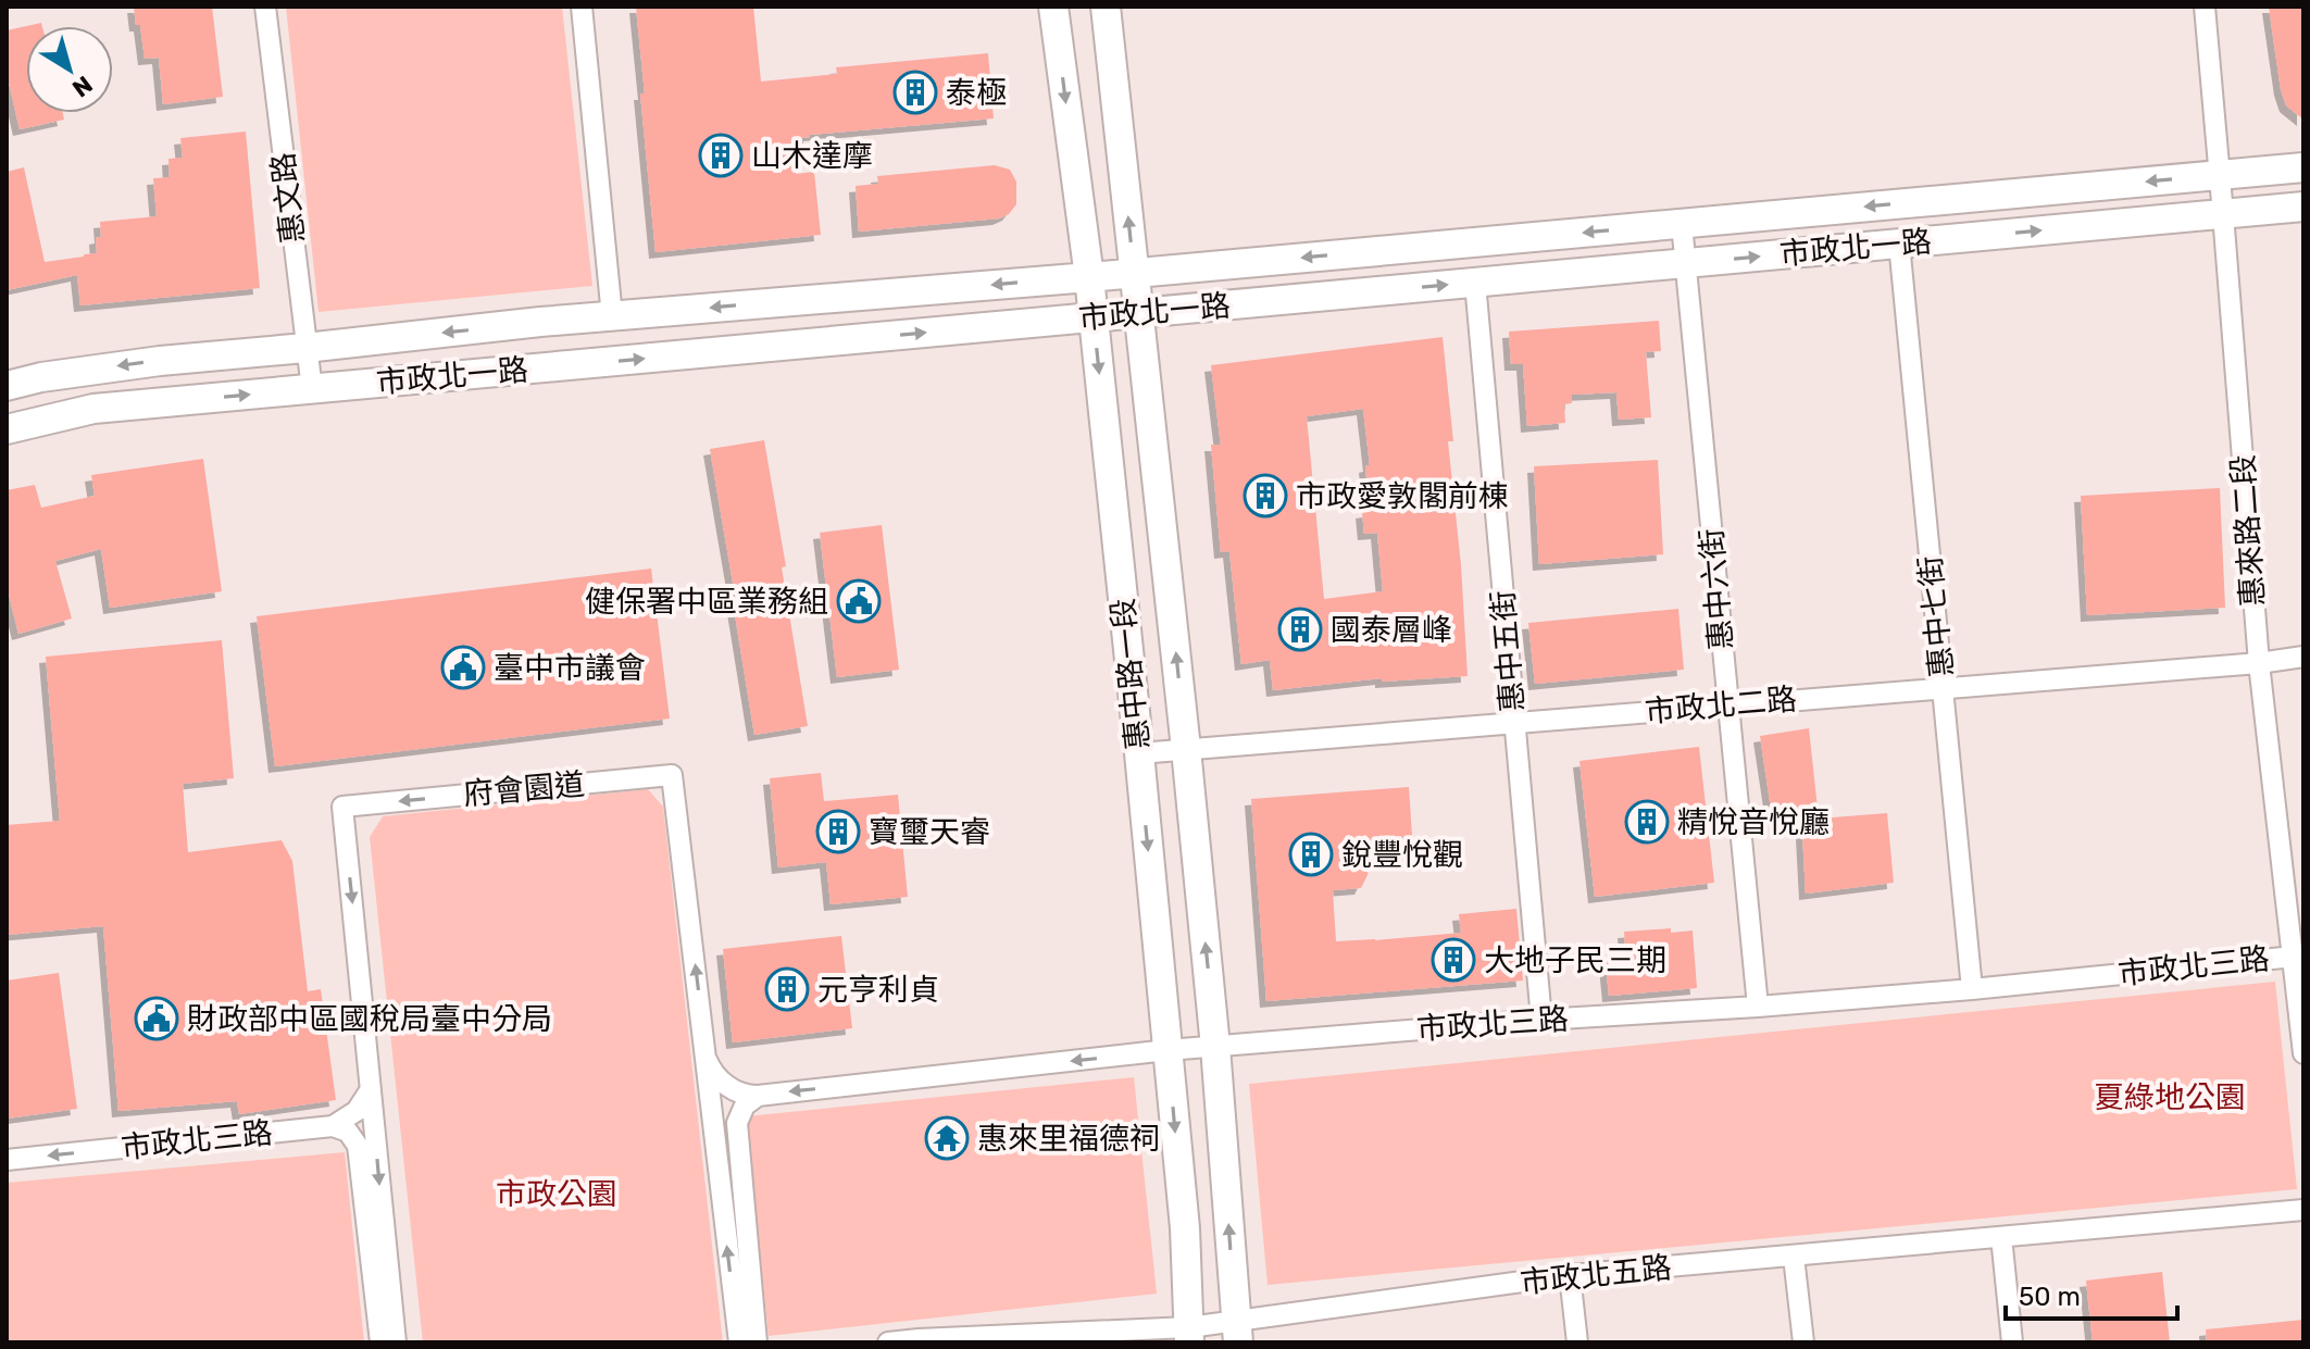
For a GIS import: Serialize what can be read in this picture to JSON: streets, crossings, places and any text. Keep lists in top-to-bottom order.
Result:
{
  "streets": {
    "street": [
      "惠文路",
      "市政北一路",
      "惠來路二段",
      "惠中六街",
      "惠中七街",
      "惠中五街",
      "惠中路一段",
      "市政北二路",
      "府會園道",
      "市政北三路",
      "市政北五路"
    ]
  },
  "crossings": [
    ["惠文路", "市政北一路"],
    ["市政北一路", "惠來路二段"],
    ["市政北一路", "惠中六街"],
    ["市政北一路", "惠中七街"],
    ["市政北一路", "惠中五街"],
    ["市政北一路", "惠中路一段"],
    ["惠來路二段", "市政北二路"],
    ["惠來路二段", "市政北三路"],
    ["惠中六街", "市政北二路"],
    ["惠中六街", "市政北三路"],
    ["惠中七街", "市政北二路"],
    ["惠中七街", "市政北三路"],
    ["惠中五街", "市政北二路"],
    ["惠中五街", "市政北三路"],
    ["惠中路一段", "市政北二路"],
    ["惠中路一段", "市政北三路"],
    ["惠中路一段", "市政北五路"]
  ],
  "one_way": ["市政北三路"],
  "parks": ["夏綠地公園", "市政公園"],
  "places": {
    "building": [
      "泰極",
      "山木達摩",
      "市政愛敦閣前棟",
      "國泰層峰",
      "精悅音悅廳",
      "寶璽天睿",
      "銳豐悅觀",
      "大地子民三期",
      "元亨利貞"
    ],
    "public building": ["健保署中區業務組", "臺中市議會", "財政部中區國稅局臺中分局"],
    "temple": ["惠來里福德祠"]
  },
  "scale_bar": "50 m",
  "north": "bottom right"
}
